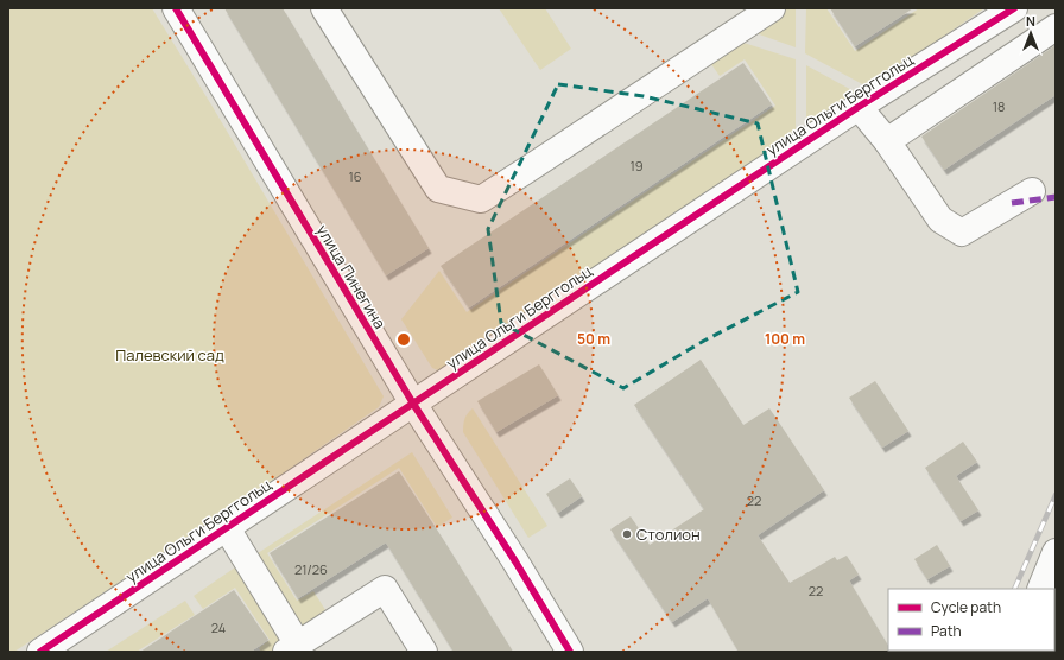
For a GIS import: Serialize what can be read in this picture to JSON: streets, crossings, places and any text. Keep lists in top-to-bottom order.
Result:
{
  "streets": {
    "street": ["улица Ольги Берггольц", "улица Пинегина"]
  },
  "crossings": [
    ["улица Ольги Берггольц", "улица Пинегина"]
  ],
  "parks": ["Палевский сад"],
  "places": ["Столион"],
  "house_numbers": [
    "18",
    "19",
    "16",
    "22",
    "21/26",
    "22",
    "24"
  ],
  "legend": ["Cycle path", "Path"],
  "north": "top",
  "rings": ["50 m", "100 m"]
}
